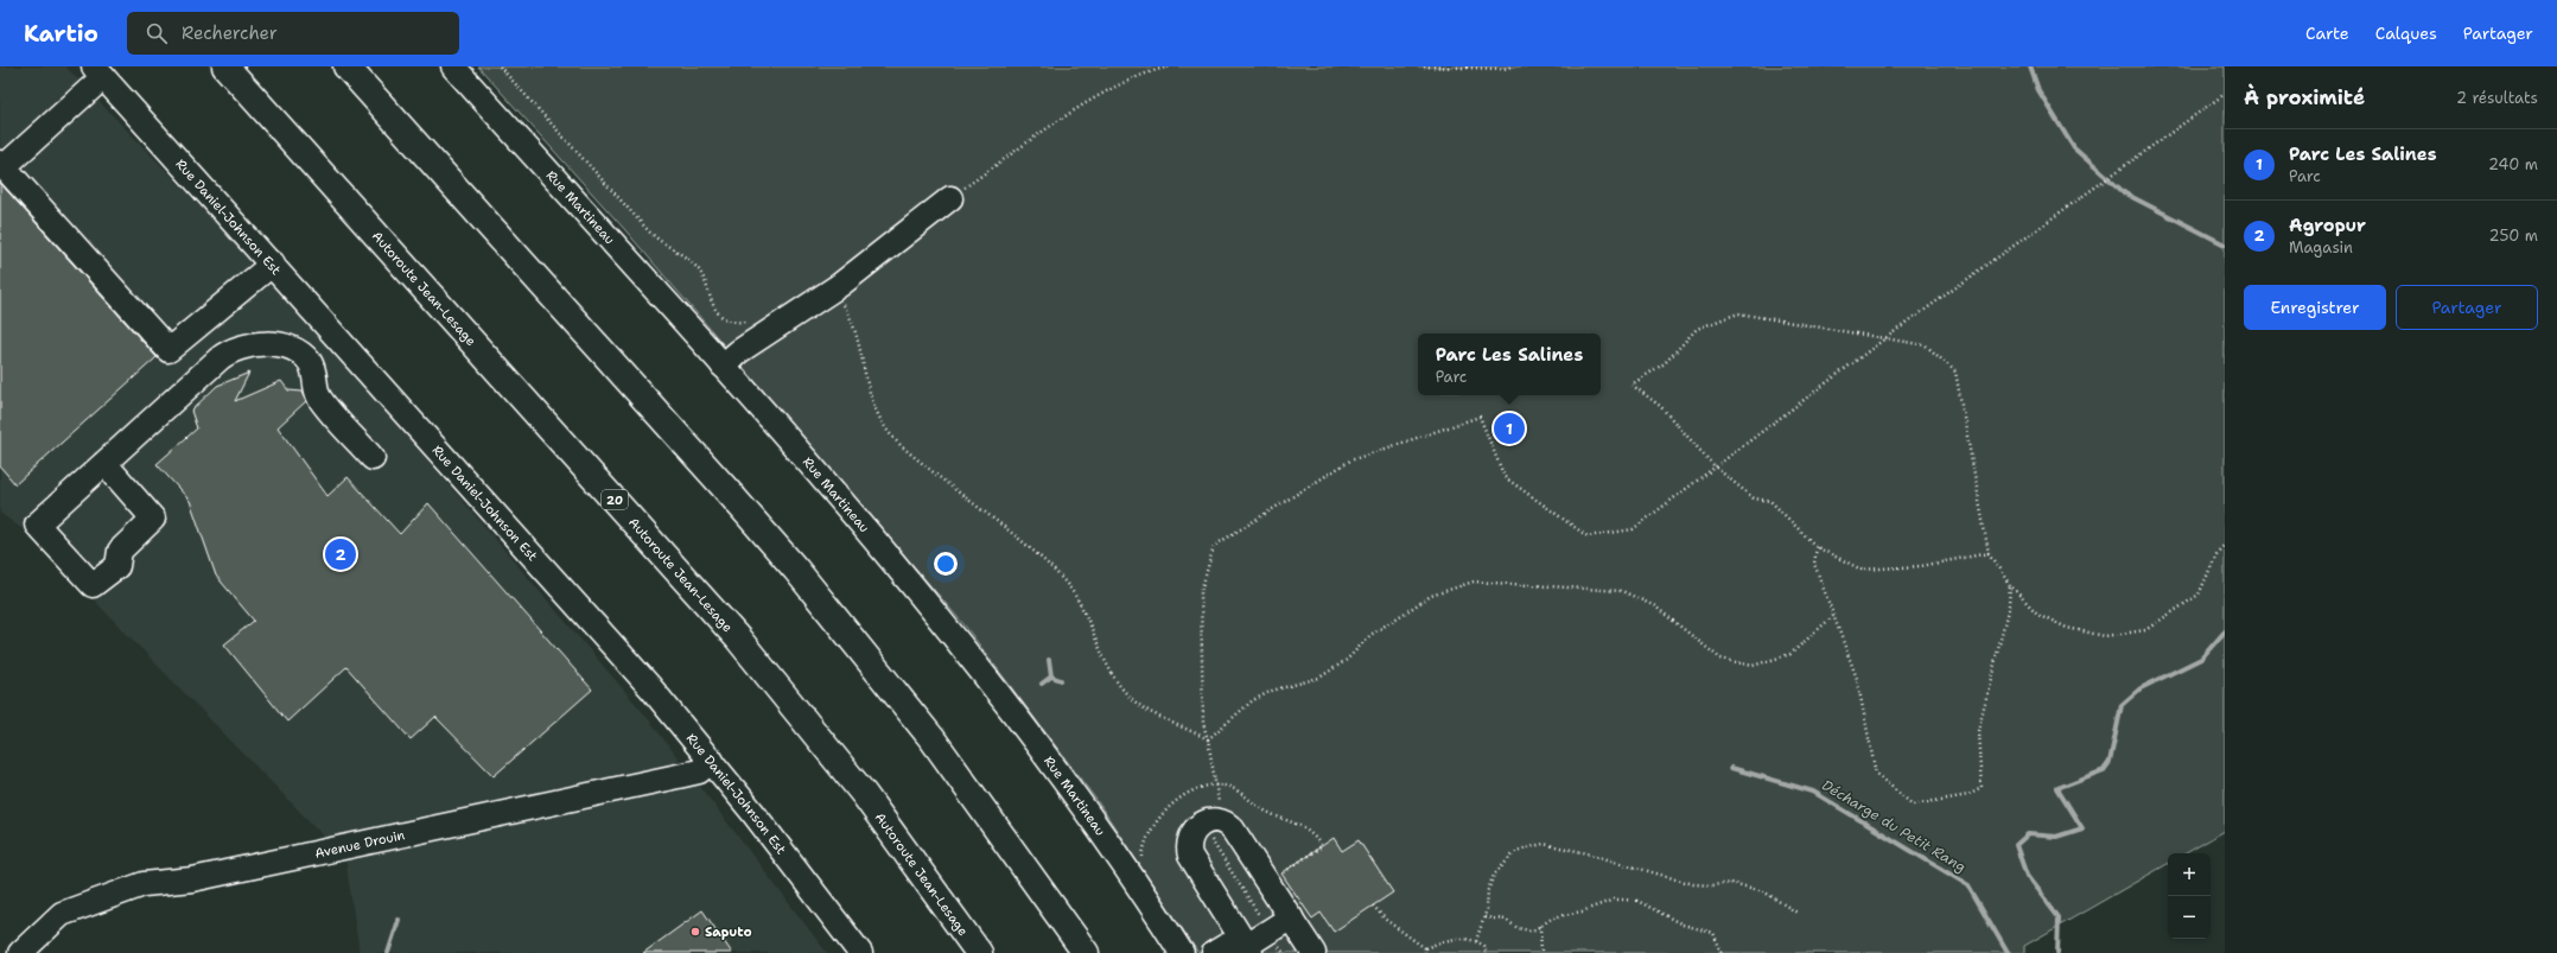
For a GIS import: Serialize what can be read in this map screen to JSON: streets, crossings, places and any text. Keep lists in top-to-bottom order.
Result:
{
  "streets": {
    "highway": ["Autoroute Jean-Lesage", "20"],
    "street": ["Rue Martineau", "Rue Daniel-Johnson Est", "Avenue Drouin"]
  },
  "crossings": [
    ["Rue Daniel-Johnson Est", "Avenue Drouin"]
  ],
  "water": ["Décharge du Petit Rang"],
  "places": ["Saputo"],
  "page": {
    "header": "Kartio",
    "search": "Rechercher",
    "nav": ["Carte", "Calques", "Partager"],
    "heading": ["À proximité", "2 résultats"],
    "list": [
      {
        "mark": "1",
        "name": "Parc Les Salines",
        "note": "Parc",
        "value": "240 m"
      },
      {
        "mark": "2",
        "name": "Agropur",
        "note": "Magasin",
        "value": "250 m"
      }
    ],
    "buttons": ["Enregistrer", "Partager"],
    "popup": ["Parc Les Salines", "Parc"],
    "pins": ["1", "2"],
    "map_buttons": ["+", "−"]
  }
}
